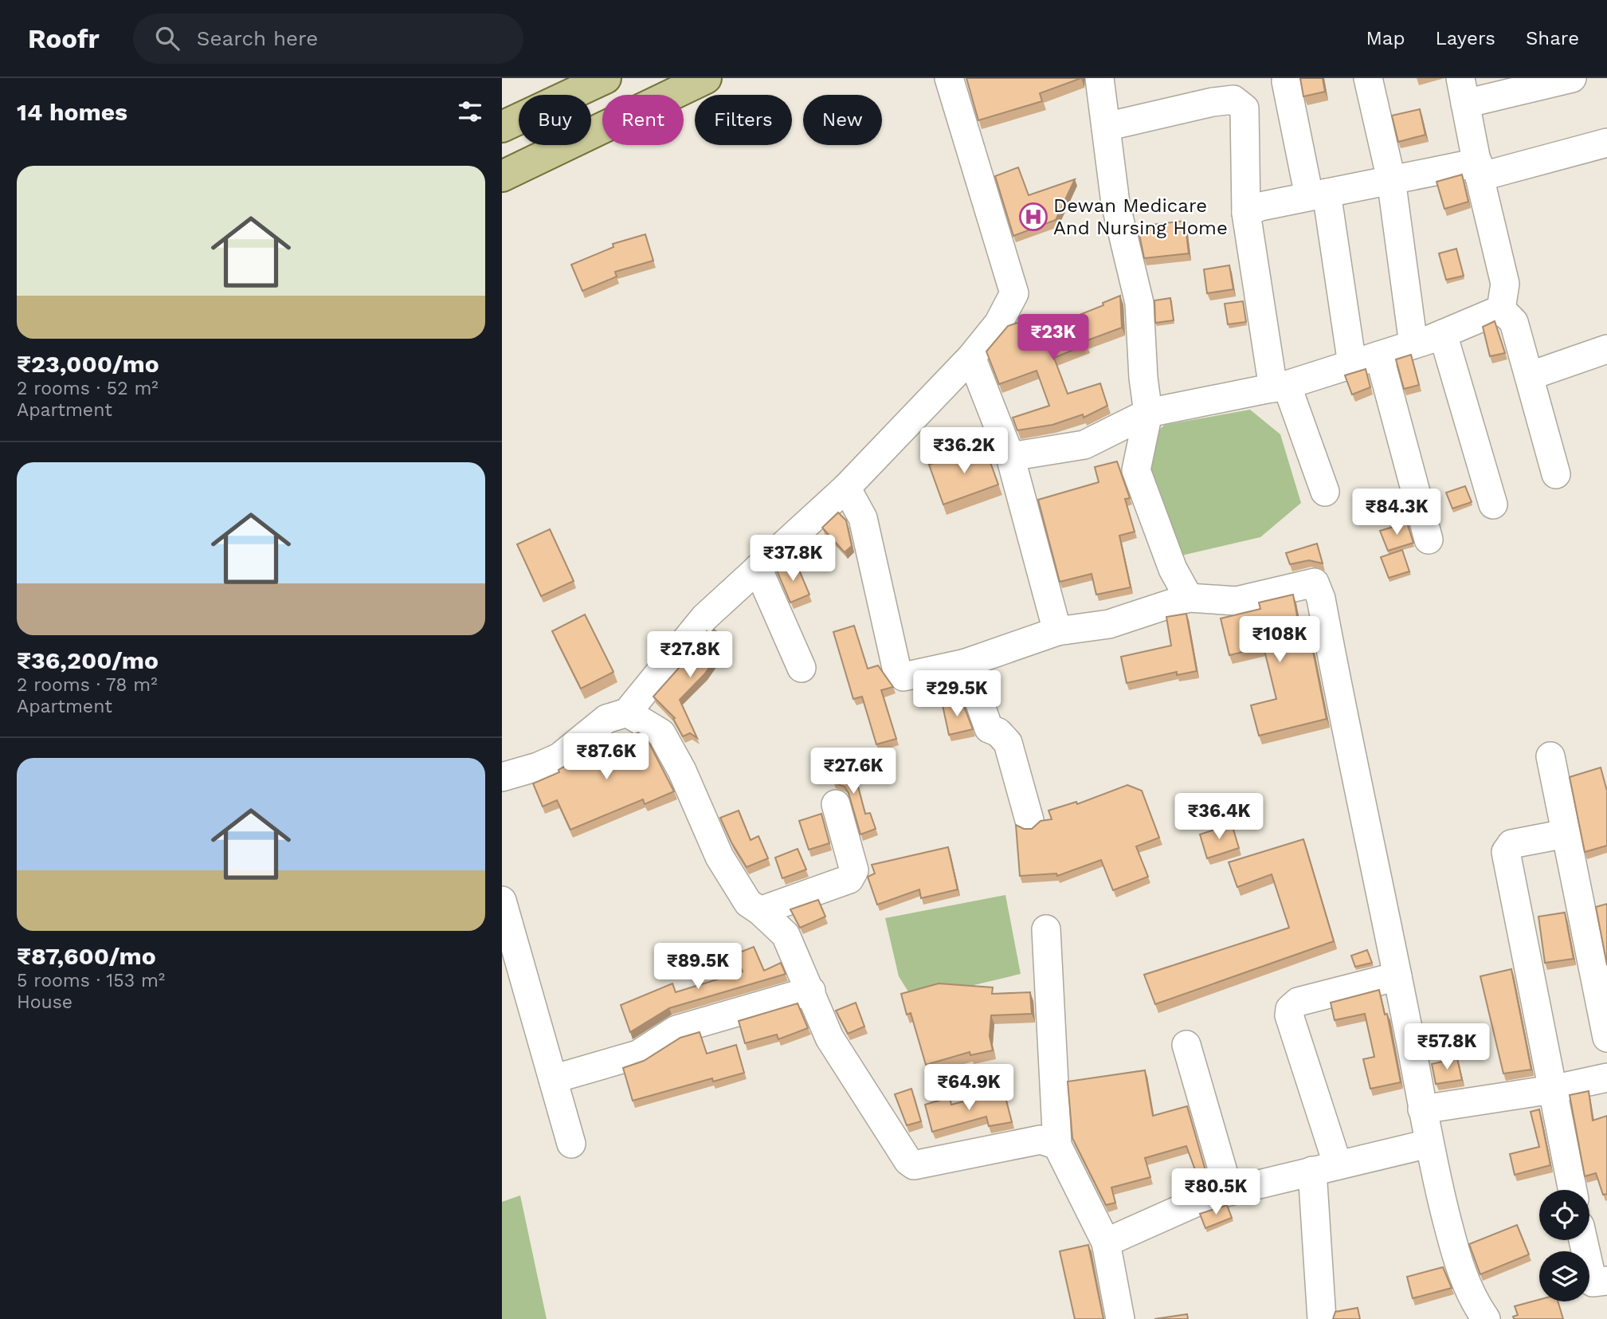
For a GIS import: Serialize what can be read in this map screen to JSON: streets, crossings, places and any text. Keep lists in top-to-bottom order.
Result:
{
  "places": {
    "hospital": ["Dewan Medicare And Nursing Home"]
  },
  "page": {
    "header": "Roofr",
    "search": "Search here",
    "nav": ["Map", "Layers", "Share"],
    "heading": "14 homes",
    "chip": [
      "Buy",
      "Rent",
      "Filters",
      "New"
    ],
    "list": [
      {
        "name": "₹23,000/mo",
        "note": "2 rooms · 52 m² · Apartment"
      },
      {
        "name": "₹36,200/mo",
        "note": "2 rooms · 78 m² · Apartment"
      },
      {
        "name": "₹87,600/mo",
        "note": "5 rooms · 153 m² · House"
      }
    ],
    "price": [
      "₹23K",
      "₹36.2K",
      "₹84.3K",
      "₹37.8K",
      "₹108K",
      "₹27.8K",
      "₹29.5K",
      "₹87.6K",
      "₹27.6K",
      "₹36.4K",
      "₹89.5K",
      "₹57.8K",
      "₹64.9K",
      "₹80.5K"
    ]
  }
}
